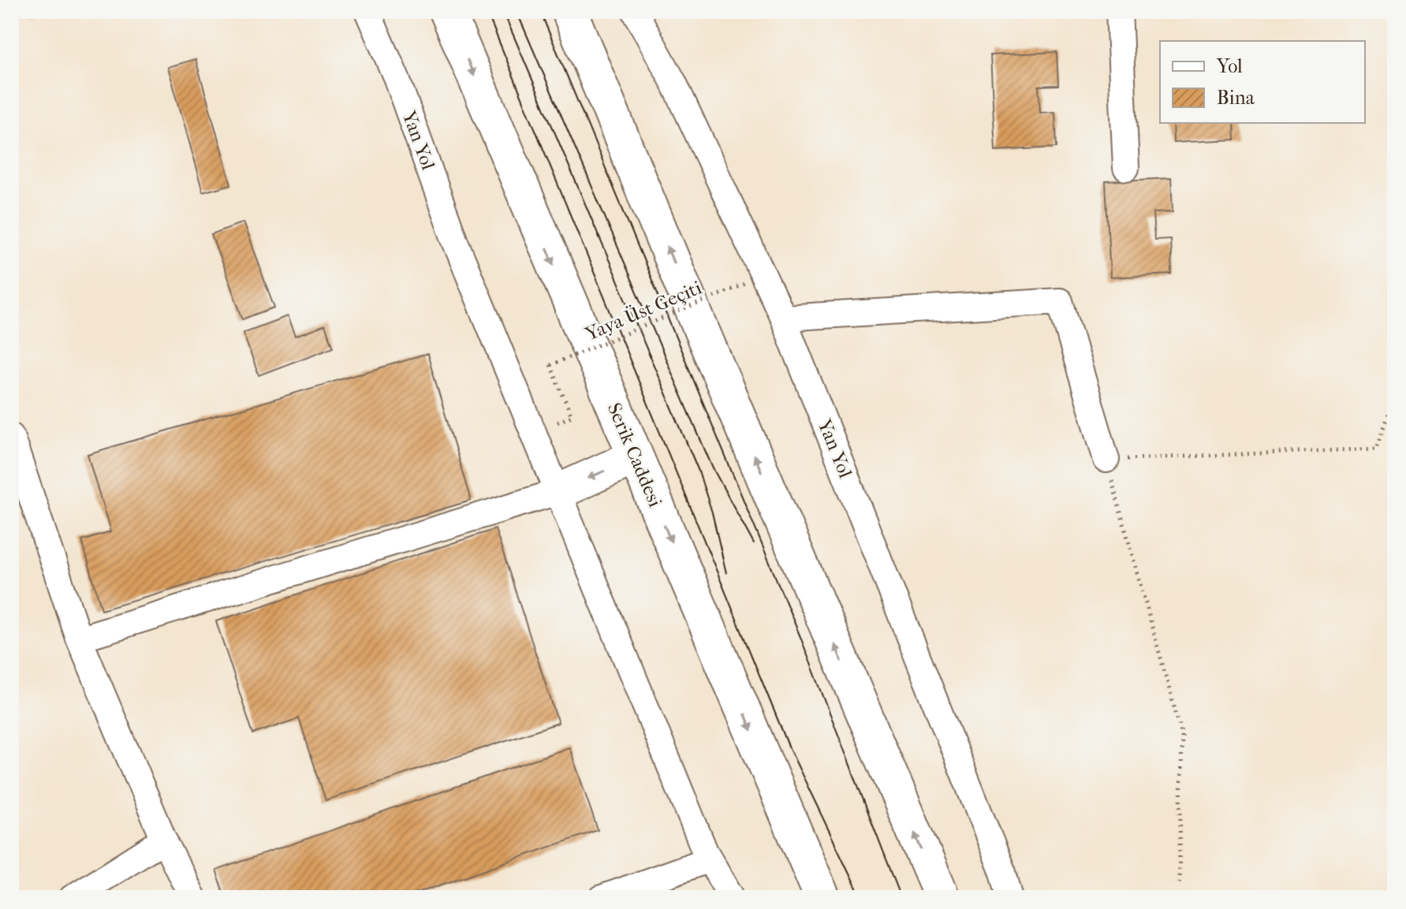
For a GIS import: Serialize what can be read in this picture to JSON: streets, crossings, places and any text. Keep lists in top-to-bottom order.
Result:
{
  "streets": {
    "highway": ["Serik Caddesi"],
    "street": ["Yan Yol"],
    "path": ["Yaya Üst Geçiti"]
  },
  "legend": ["Yol", "Bina"]
}
